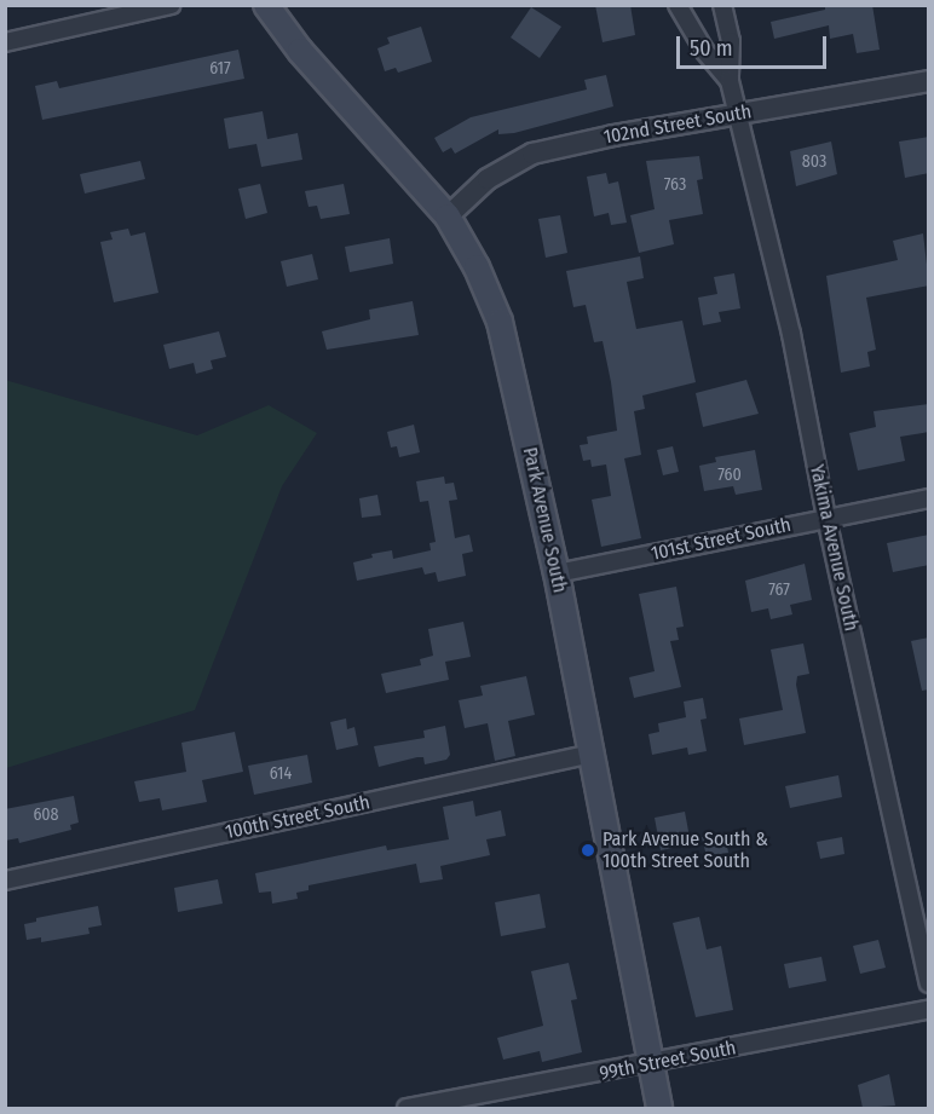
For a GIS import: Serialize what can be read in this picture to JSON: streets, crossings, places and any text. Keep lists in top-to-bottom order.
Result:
{
  "streets": {
    "main road": ["Park Avenue South"],
    "street": [
      "102nd Street South",
      "101st Street South",
      "Yakima Avenue South",
      "100th Street South",
      "99th Street South"
    ]
  },
  "crossings": [
    ["102nd Street South", "Park Avenue South"],
    ["102nd Street South", "Yakima Avenue South"],
    ["Park Avenue South", "101st Street South"],
    ["Park Avenue South", "100th Street South"],
    ["Park Avenue South", "99th Street South"],
    ["101st Street South", "Yakima Avenue South"]
  ],
  "places": ["Park Avenue South & 100th Street South"],
  "house_numbers": [
    "617",
    "803",
    "763",
    "760",
    "767",
    "614",
    "608"
  ],
  "scale_bar": "50 m"
}
